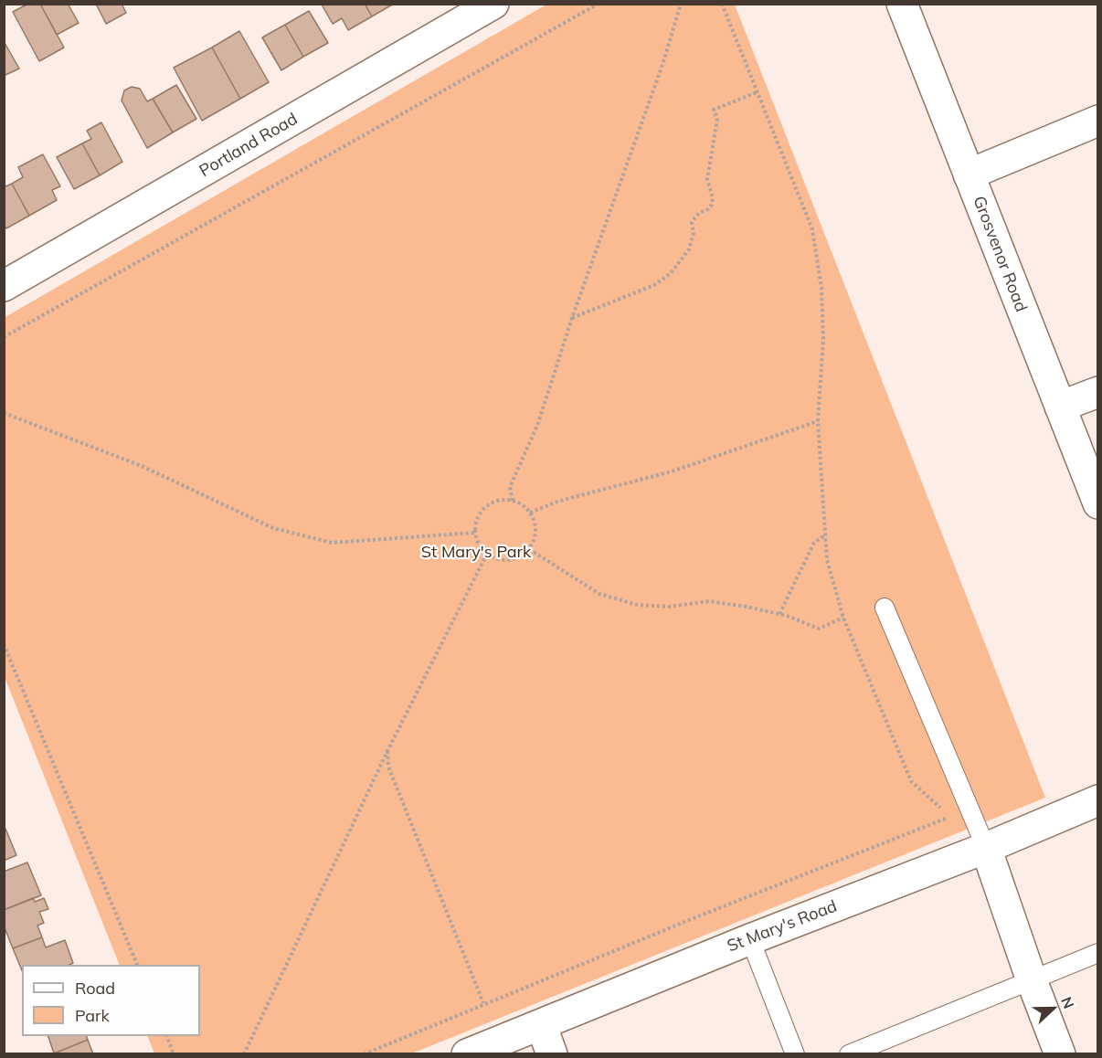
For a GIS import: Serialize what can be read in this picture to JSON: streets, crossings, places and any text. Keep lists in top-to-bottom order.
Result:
{
  "streets": {
    "street": ["Portland Road", "Grosvenor Road", "St Mary's Road"]
  },
  "parks": ["St Mary's Park"],
  "legend": ["Road", "Park"],
  "north": "right"
}
